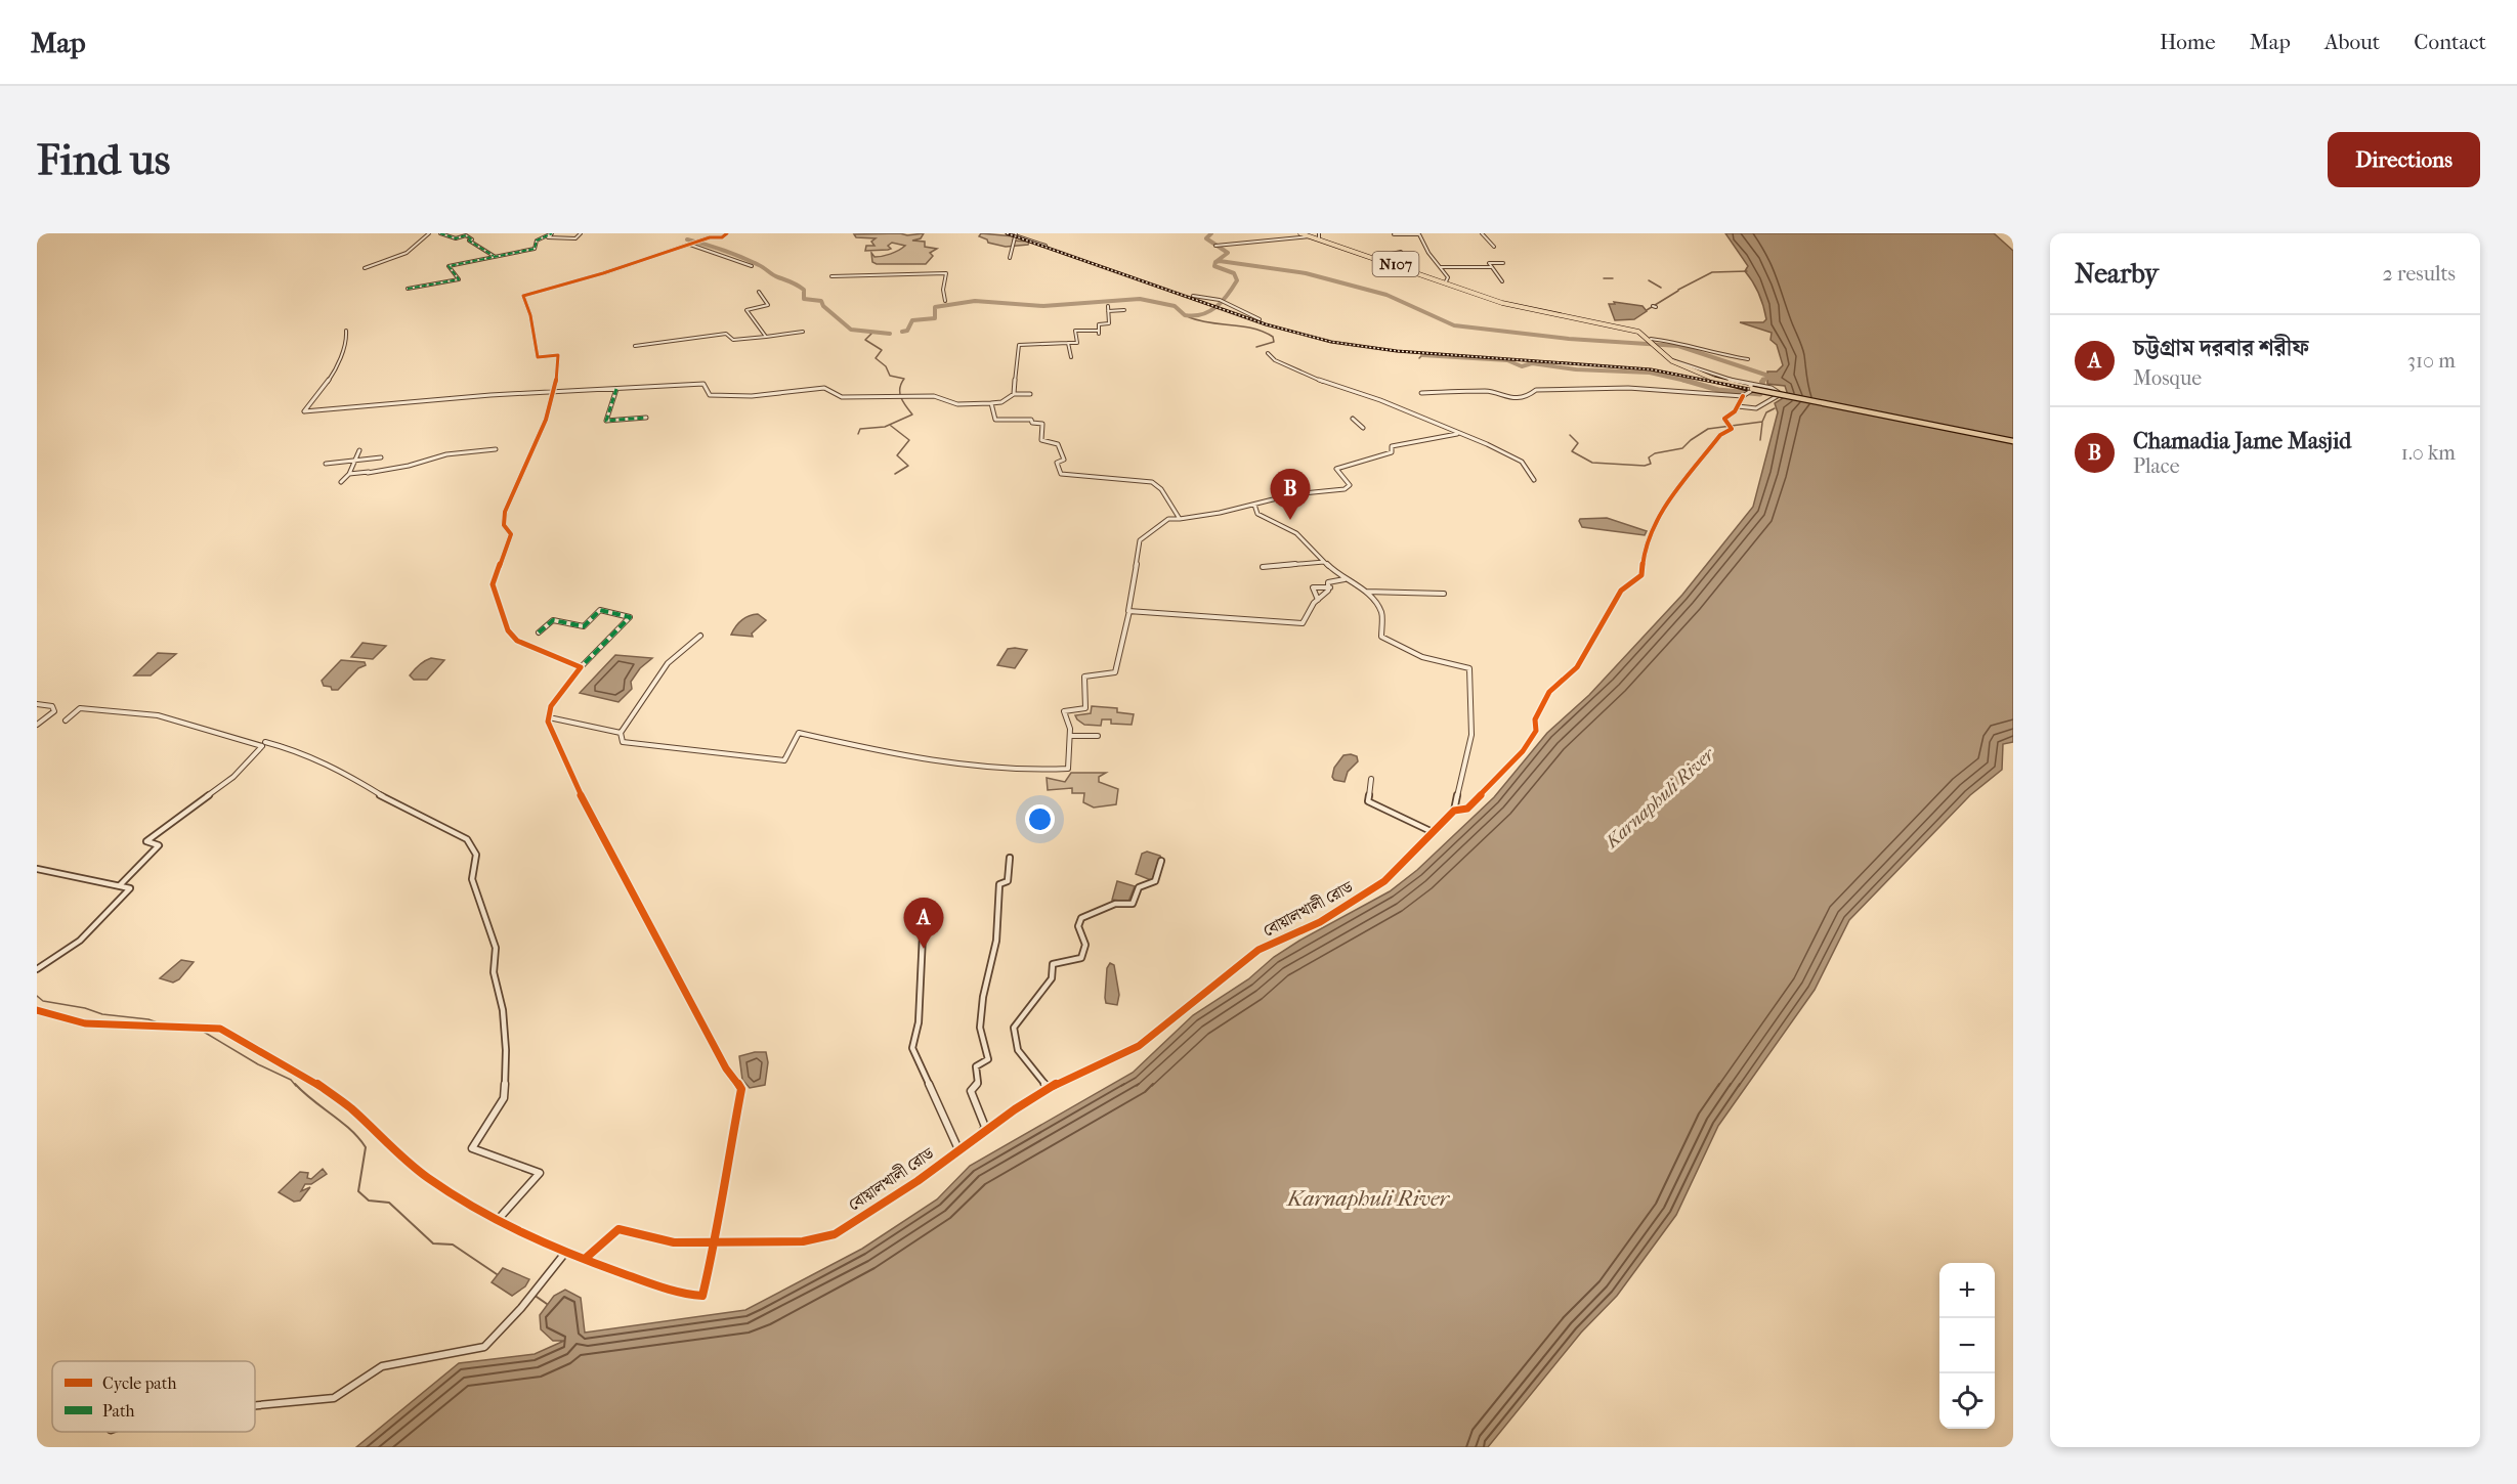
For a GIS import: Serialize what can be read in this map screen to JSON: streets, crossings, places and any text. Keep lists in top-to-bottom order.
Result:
{
  "streets": {
    "highway": ["N107"],
    "street": ["বোয়ালখালী রোড"]
  },
  "water": ["Karnaphuli River"],
  "legend": ["Cycle path", "Path"],
  "page": {
    "header": "Map",
    "nav": [
      "Home",
      "Map",
      "About",
      "Contact"
    ],
    "buttons": "Directions",
    "title": "Find us",
    "heading": ["Nearby", "2 results"],
    "list": [
      {
        "mark": "A",
        "name": "চট্টগ্রাম দরবার শরীফ",
        "note": "Mosque",
        "value": "310 m"
      },
      {
        "mark": "B",
        "name": "Chamadia Jame Masjid",
        "note": "Place",
        "value": "1.0 km"
      }
    ],
    "pins": ["B", "A"],
    "map_buttons": ["+", "−"]
  }
}
